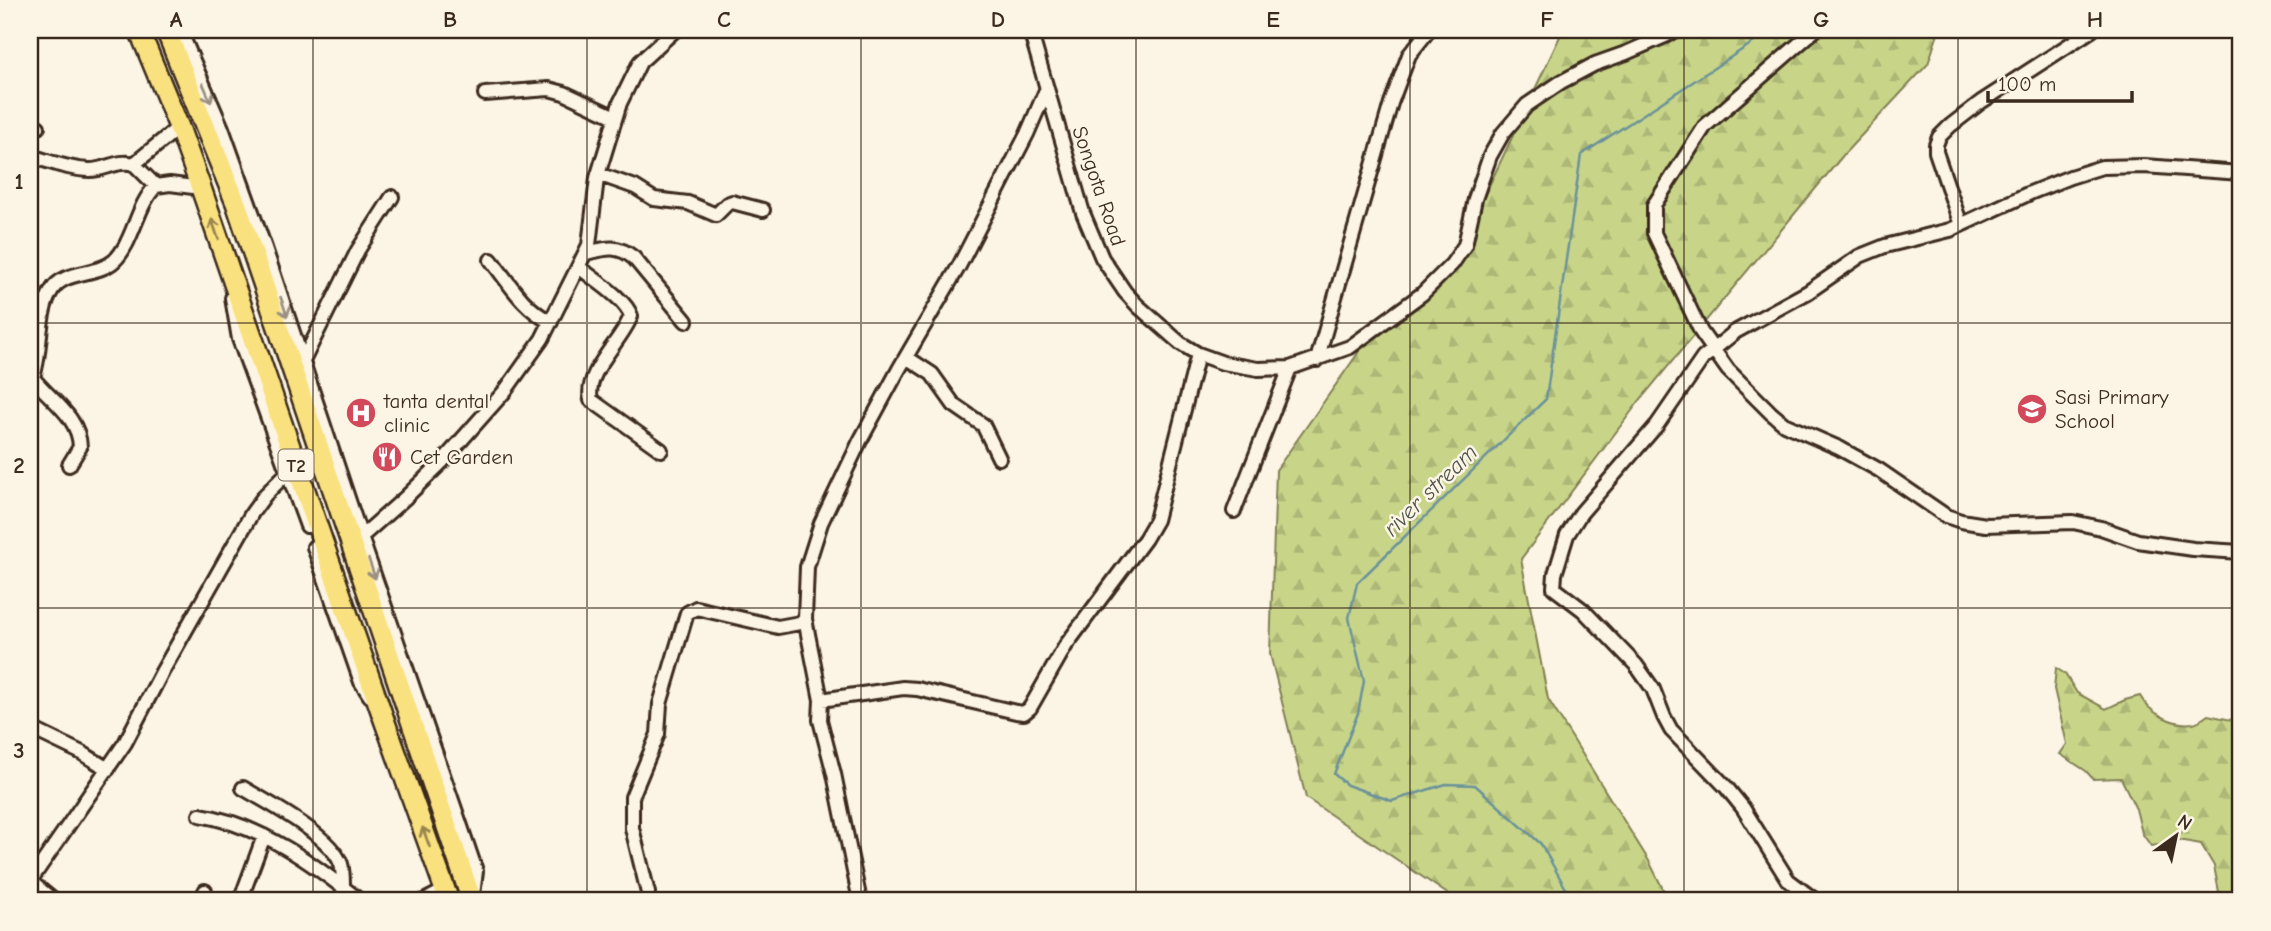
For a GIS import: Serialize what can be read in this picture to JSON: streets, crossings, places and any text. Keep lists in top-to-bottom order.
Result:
{
  "streets": {
    "highway": ["T2"],
    "street": ["Songota Road"]
  },
  "water": ["river stream"],
  "places": {
    "school or university": ["Sasi Primary School"],
    "hospital": ["tanta dental clinic"],
    "restaurant": ["Cet Garden"]
  },
  "scale_bar": "100 m",
  "north": "top right",
  "grid": {
    "columns": [
      "A",
      "B",
      "C",
      "D",
      "E",
      "F",
      "G",
      "H"
    ],
    "rows": ["1", "2", "3"]
  }
}
